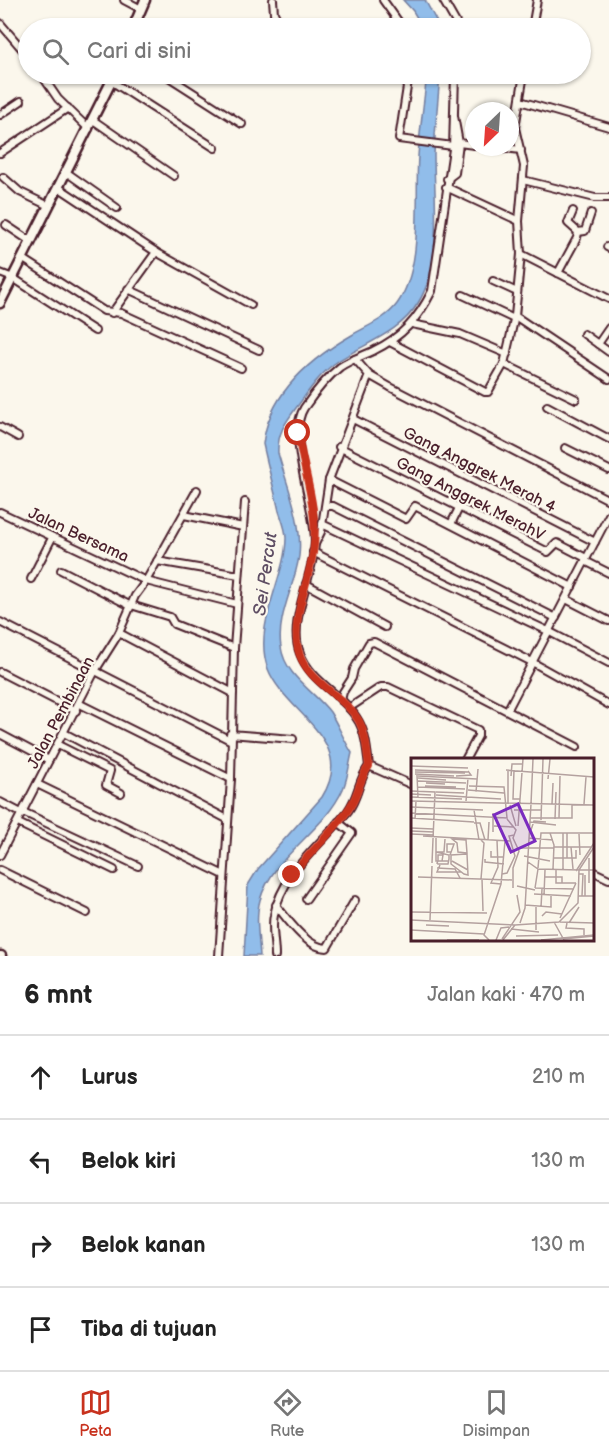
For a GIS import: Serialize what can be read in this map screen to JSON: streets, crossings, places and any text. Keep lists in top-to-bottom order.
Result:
{
  "streets": {
    "street": [
      "Gang Anggrek Merah 4",
      "Gang Anggrek MerahV",
      "Jalan Bersama",
      "Jalan Pembinaan"
    ]
  },
  "crossings": [
    ["Jalan Bersama", "Jalan Pembinaan"]
  ],
  "water": ["Sei Percut"],
  "north": "bottom left",
  "page": {
    "search": "Cari di sini",
    "heading": ["6 mnt", "Jalan kaki · 470 m"],
    "list": [
      ["Lurus", "210 m"],
      ["Belok kiri", "130 m"],
      ["Belok kanan", "130 m"],
      "Tiba di tujuan"
    ],
    "nav": ["Peta", "Rute", "Disimpan"]
  }
}
